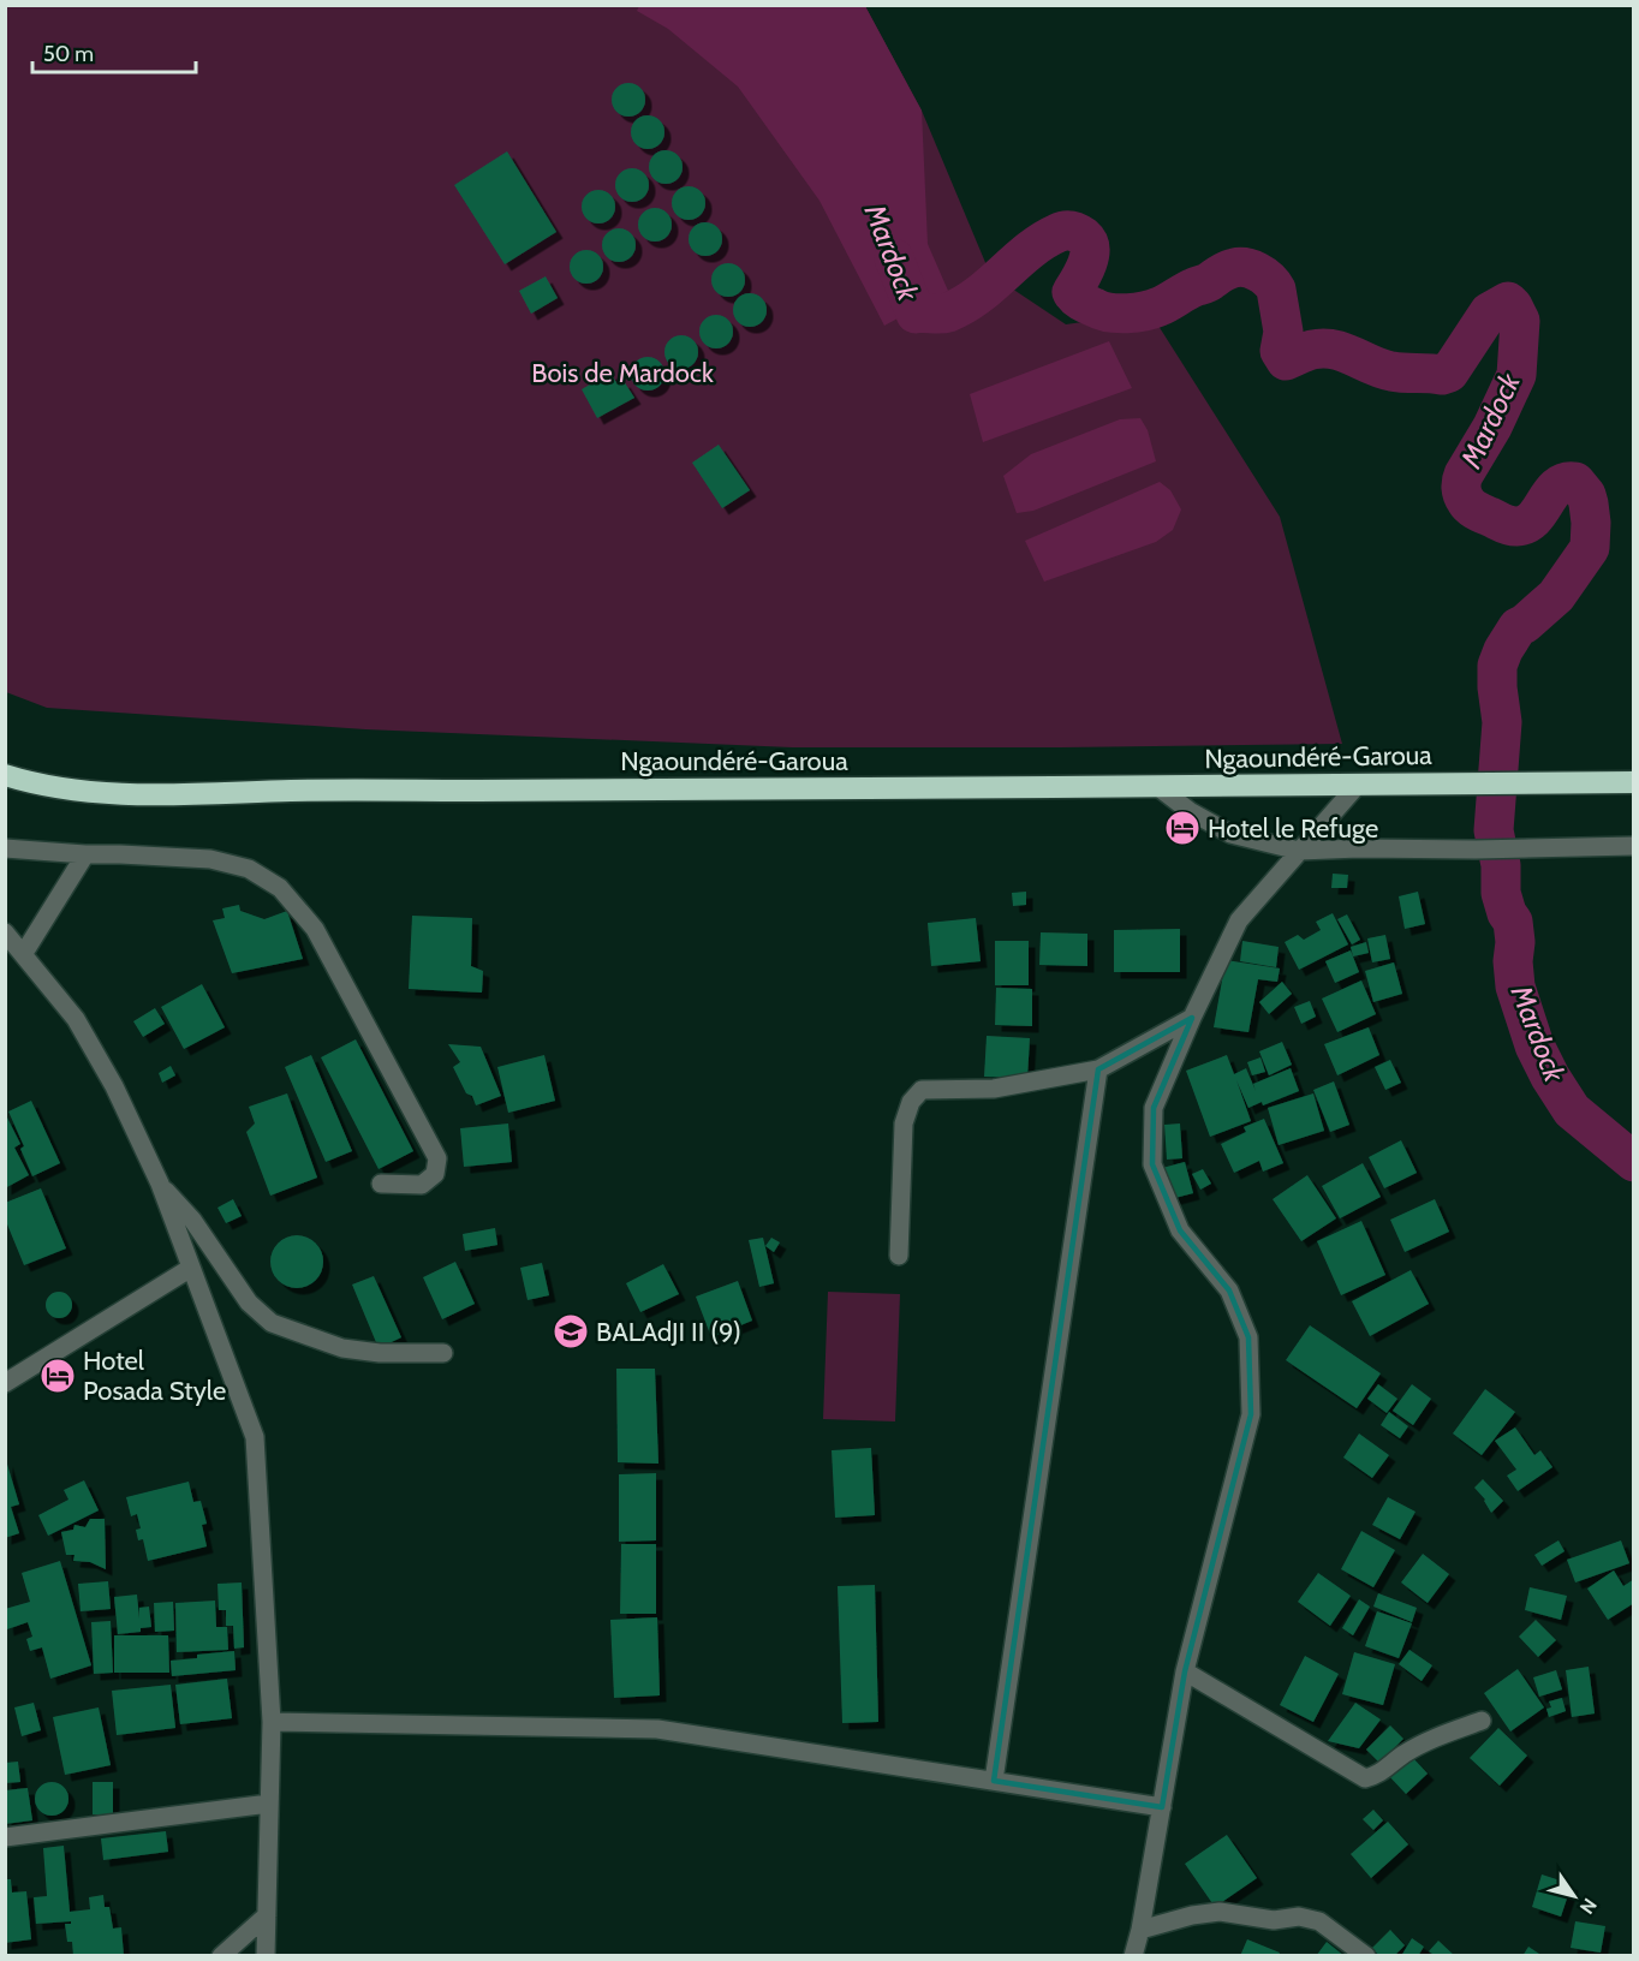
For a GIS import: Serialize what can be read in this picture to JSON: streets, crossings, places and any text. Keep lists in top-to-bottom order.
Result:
{
  "streets": {
    "highway": ["Ngaoundéré-Garoua"]
  },
  "water": ["Mardock"],
  "parks": ["Bois de Mardock"],
  "places": {
    "hotel": ["Hotel le Refuge", "Hotel Posada Style"],
    "school or university": ["BALAdJI II (9)"]
  },
  "scale_bar": "50 m",
  "north": "bottom right"
}
